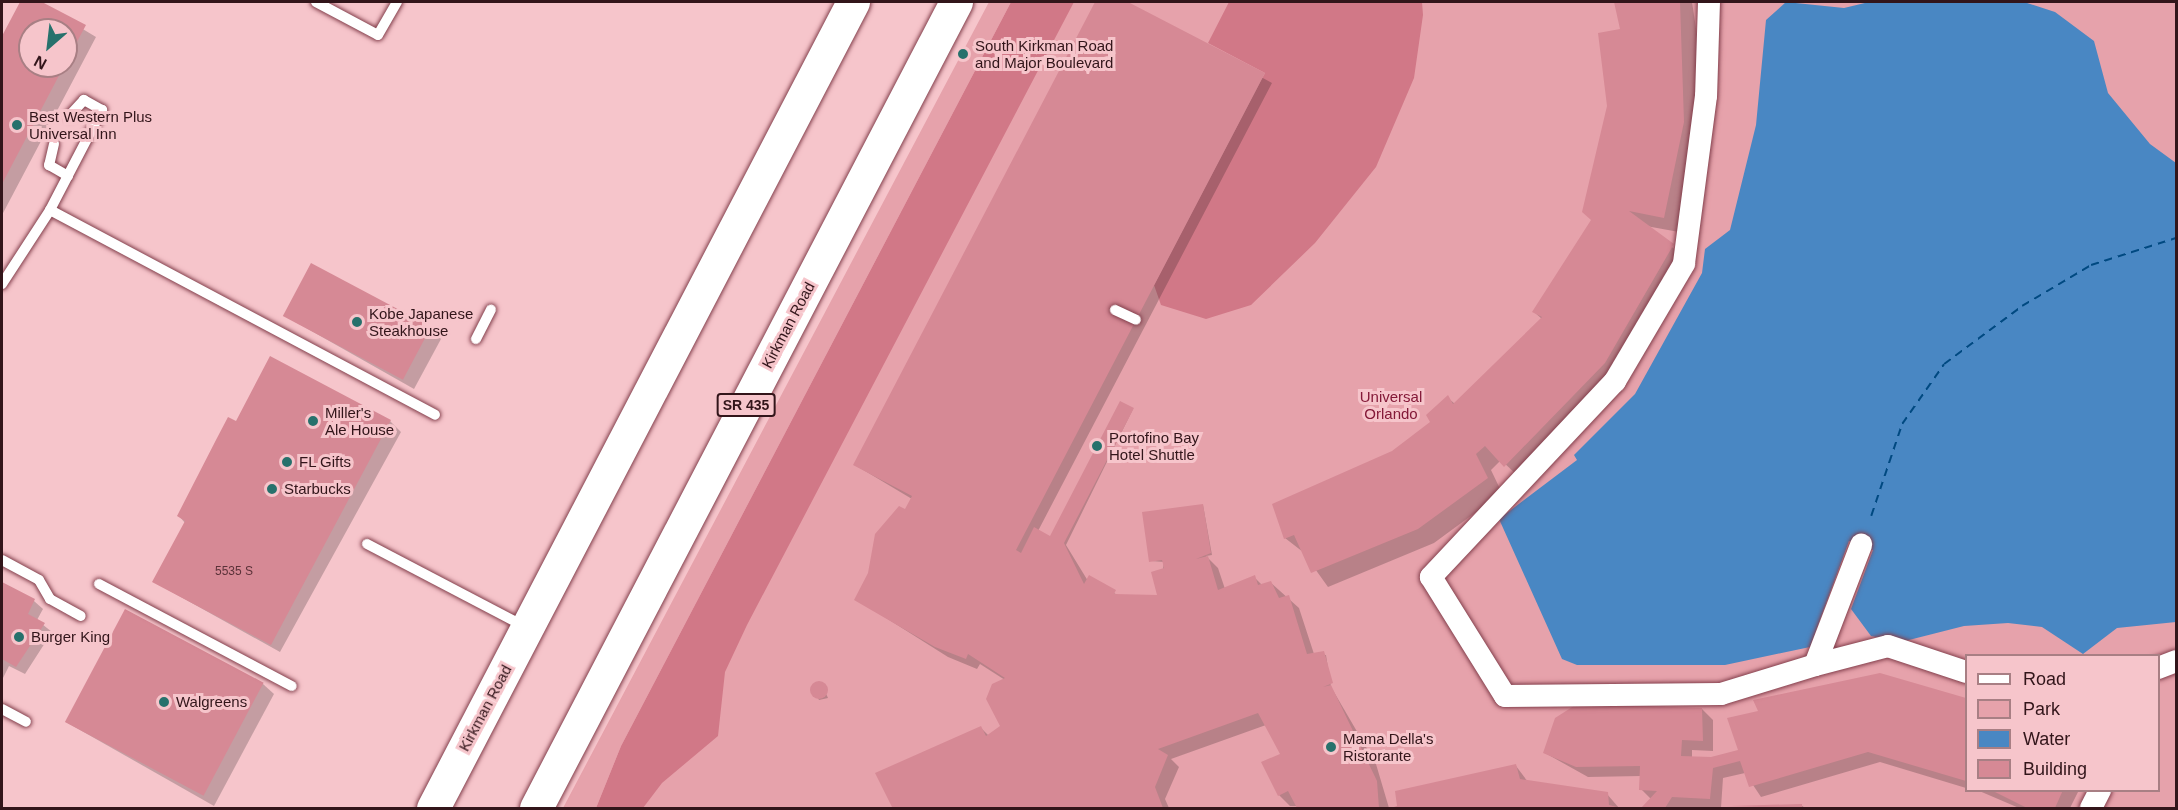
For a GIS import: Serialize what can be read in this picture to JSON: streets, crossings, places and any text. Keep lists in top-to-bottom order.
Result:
{
  "streets": {
    "main road": ["Kirkman Road", "SR 435"]
  },
  "parks": ["Universal Orlando"],
  "places": [
    "South Kirkman Road and Major Boulevard",
    "Best Western Plus Universal Inn",
    "Kobe Japanese Steakhouse",
    "Miller's Ale House",
    "Portofino Bay Hotel Shuttle",
    "FL Gifts",
    "Starbucks",
    "Burger King",
    "Walgreens",
    "Mama Della's Ristorante"
  ],
  "house_numbers": ["5535 S"],
  "legend": [
    "Road",
    "Park",
    "Water",
    "Building"
  ],
  "north": "bottom left"
}
